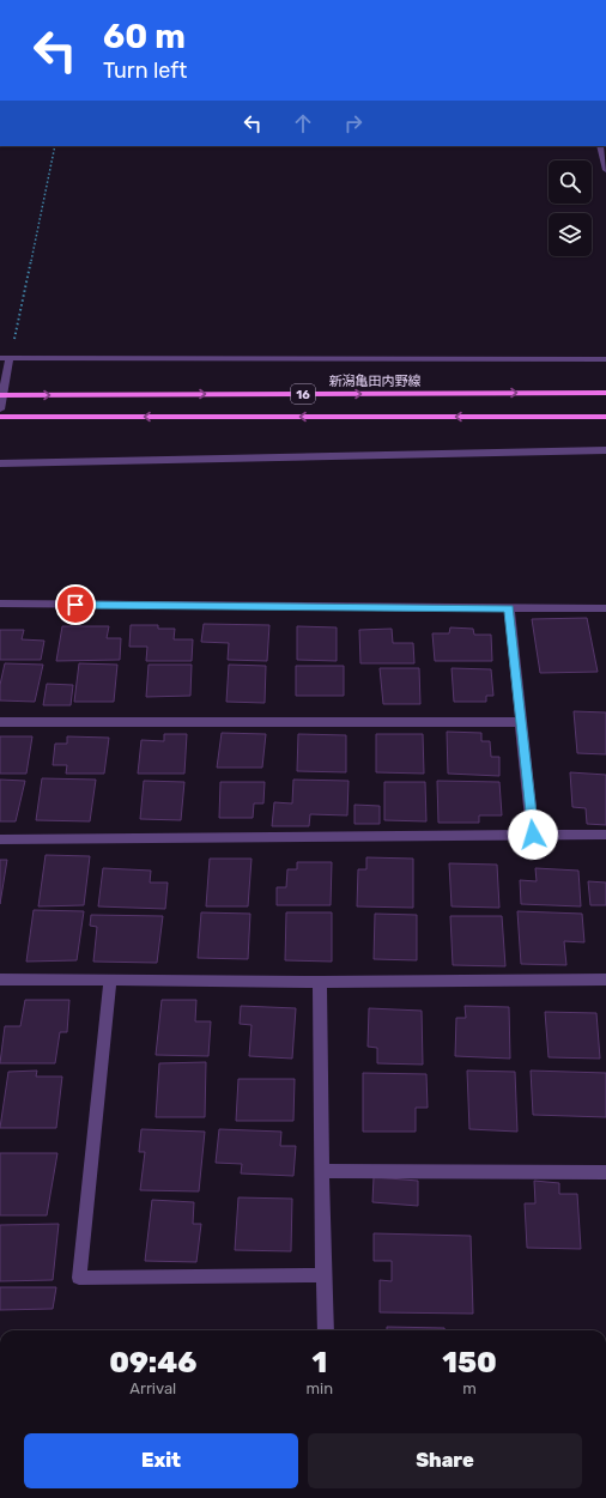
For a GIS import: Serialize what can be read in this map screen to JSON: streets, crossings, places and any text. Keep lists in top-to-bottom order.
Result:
{
  "streets": {
    "main road": ["新潟亀田内野線", "16"]
  },
  "page": {
    "turn": ["60 m", "Turn left"],
    "eta": [
      "09:46",
      "Arrival",
      "1",
      "min",
      "150",
      "m"
    ],
    "buttons": ["Exit", "Share"]
  }
}
